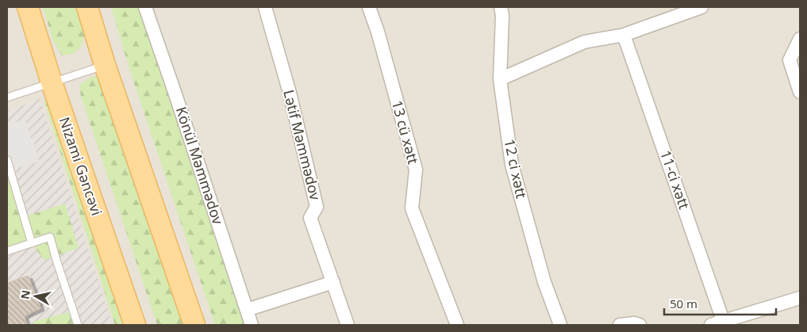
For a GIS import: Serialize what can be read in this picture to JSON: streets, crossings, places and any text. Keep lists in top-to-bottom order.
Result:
{
  "streets": {
    "main road": ["Nizami Gəncəvi"],
    "street": [
      "13 cü xətt",
      "Lətif Məmmədov",
      "Könül Məmmədov",
      "12 ci xətt",
      "11-ci xətt"
    ]
  },
  "scale_bar": "50 m",
  "north": "left"
}
